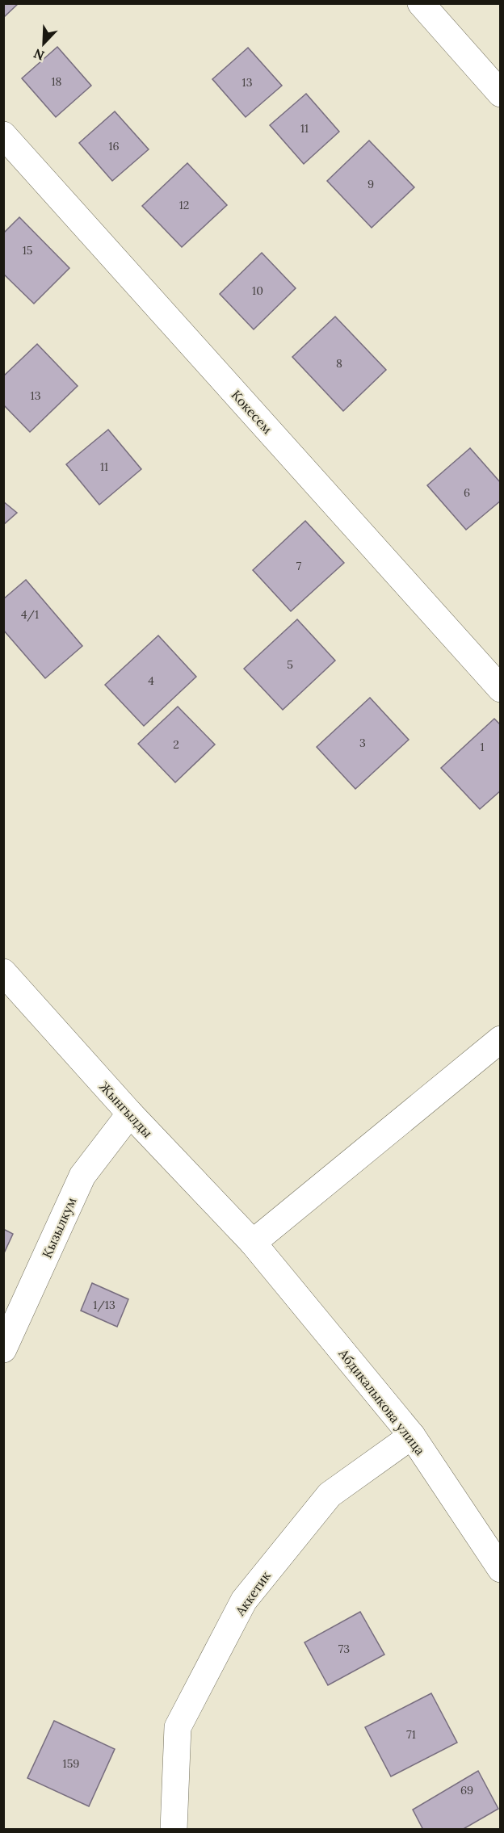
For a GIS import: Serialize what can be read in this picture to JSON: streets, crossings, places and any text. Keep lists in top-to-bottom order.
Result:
{
  "streets": {
    "street": [
      "Кокесем",
      "Жынгылды",
      "Кызылкум",
      "Абдикалыкова улица",
      "Аккетик"
    ]
  },
  "crossings": [
    ["Жынгылды", "Кызылкум"],
    ["Жынгылды", "Абдикалыкова улица"],
    ["Абдикалыкова улица", "Аккетик"]
  ],
  "house_numbers": [
    "18",
    "13",
    "11",
    "16",
    "9",
    "12",
    "15",
    "10",
    "8",
    "13",
    "11",
    "6",
    "7",
    "4/1",
    "5",
    "4",
    "3",
    "2",
    "1",
    "1/13",
    "73",
    "71",
    "159",
    "69"
  ],
  "north": "bottom left"
}
